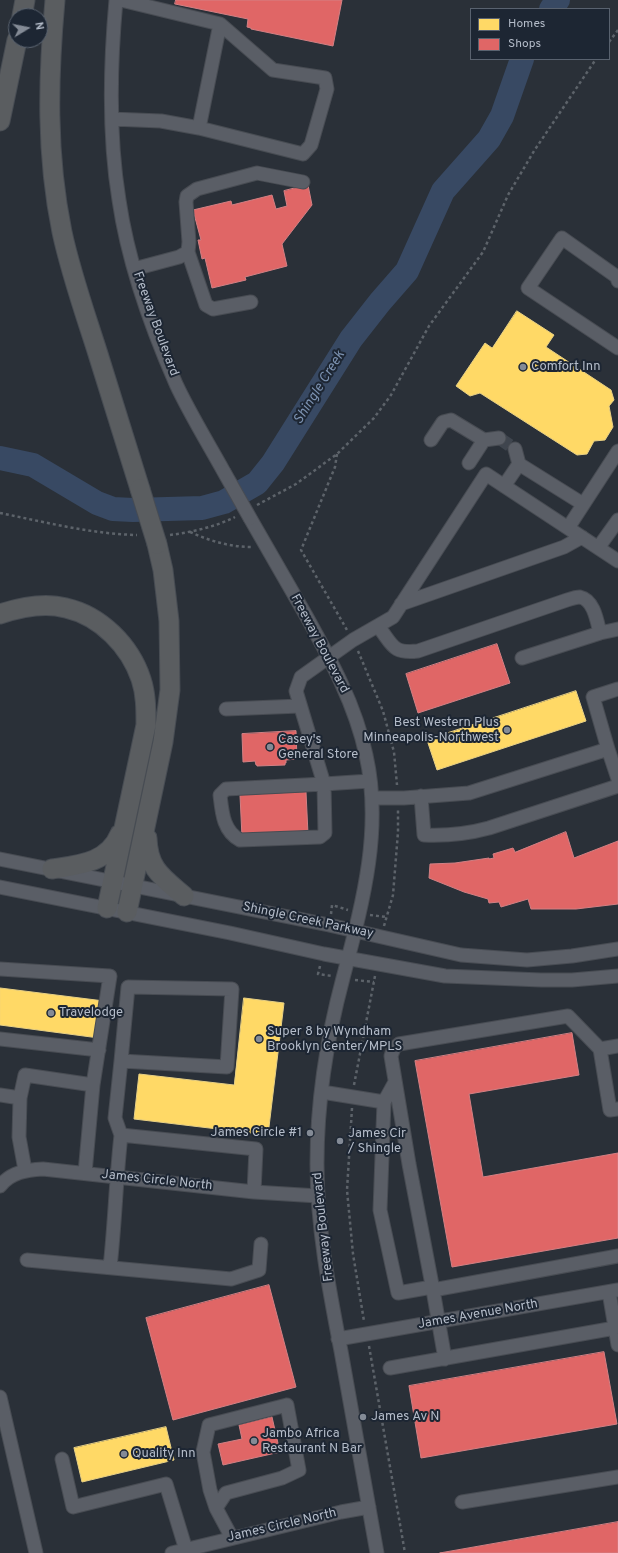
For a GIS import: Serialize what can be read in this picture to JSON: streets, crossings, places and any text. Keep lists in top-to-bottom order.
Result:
{
  "streets": {
    "street": [
      "Freeway Boulevard",
      "Shingle Creek Parkway",
      "James Circle North",
      "James Avenue North"
    ]
  },
  "crossings": [
    ["Freeway Boulevard", "Shingle Creek Parkway"],
    ["Freeway Boulevard", "James Circle North"],
    ["Freeway Boulevard", "James Avenue North"]
  ],
  "water": ["Shingle Creek"],
  "places": [
    "Comfort Inn",
    "Best Western Plus Minneapolis-Northwest",
    "Casey's General Store",
    "Travelodge",
    "Super 8 by Wyndham Brooklyn Center/MPLS",
    "James Circle #1",
    "James Cir / Shingle",
    "James Av N",
    "Jambo Africa Restaurant N Bar",
    "Quality Inn"
  ],
  "legend": ["Homes", "Shops"],
  "north": "right"
}
